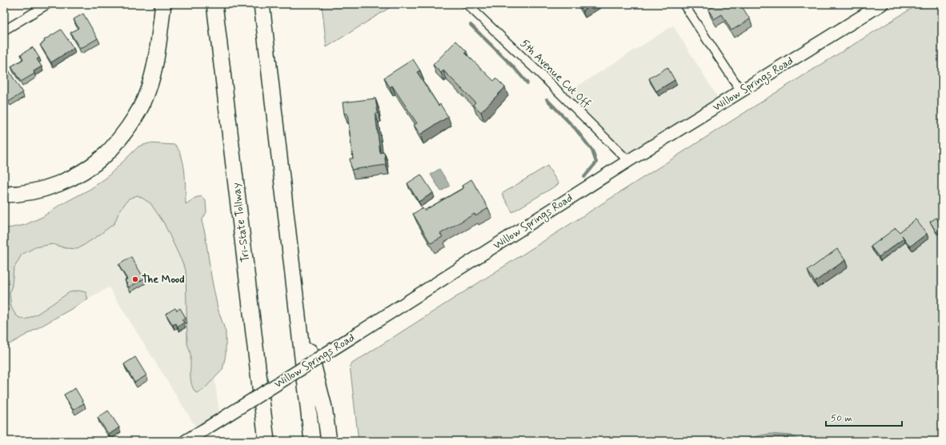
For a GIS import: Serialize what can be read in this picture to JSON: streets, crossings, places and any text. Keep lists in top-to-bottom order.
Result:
{
  "streets": {
    "highway": ["Tri-State Tollway"],
    "main road": ["Willow Springs Road"],
    "street": ["5th Avenue Cut Off"]
  },
  "crossings": [
    ["5th Avenue Cut Off", "Willow Springs Road"]
  ],
  "places": ["The Mood"],
  "scale_bar": "50 m"
}
